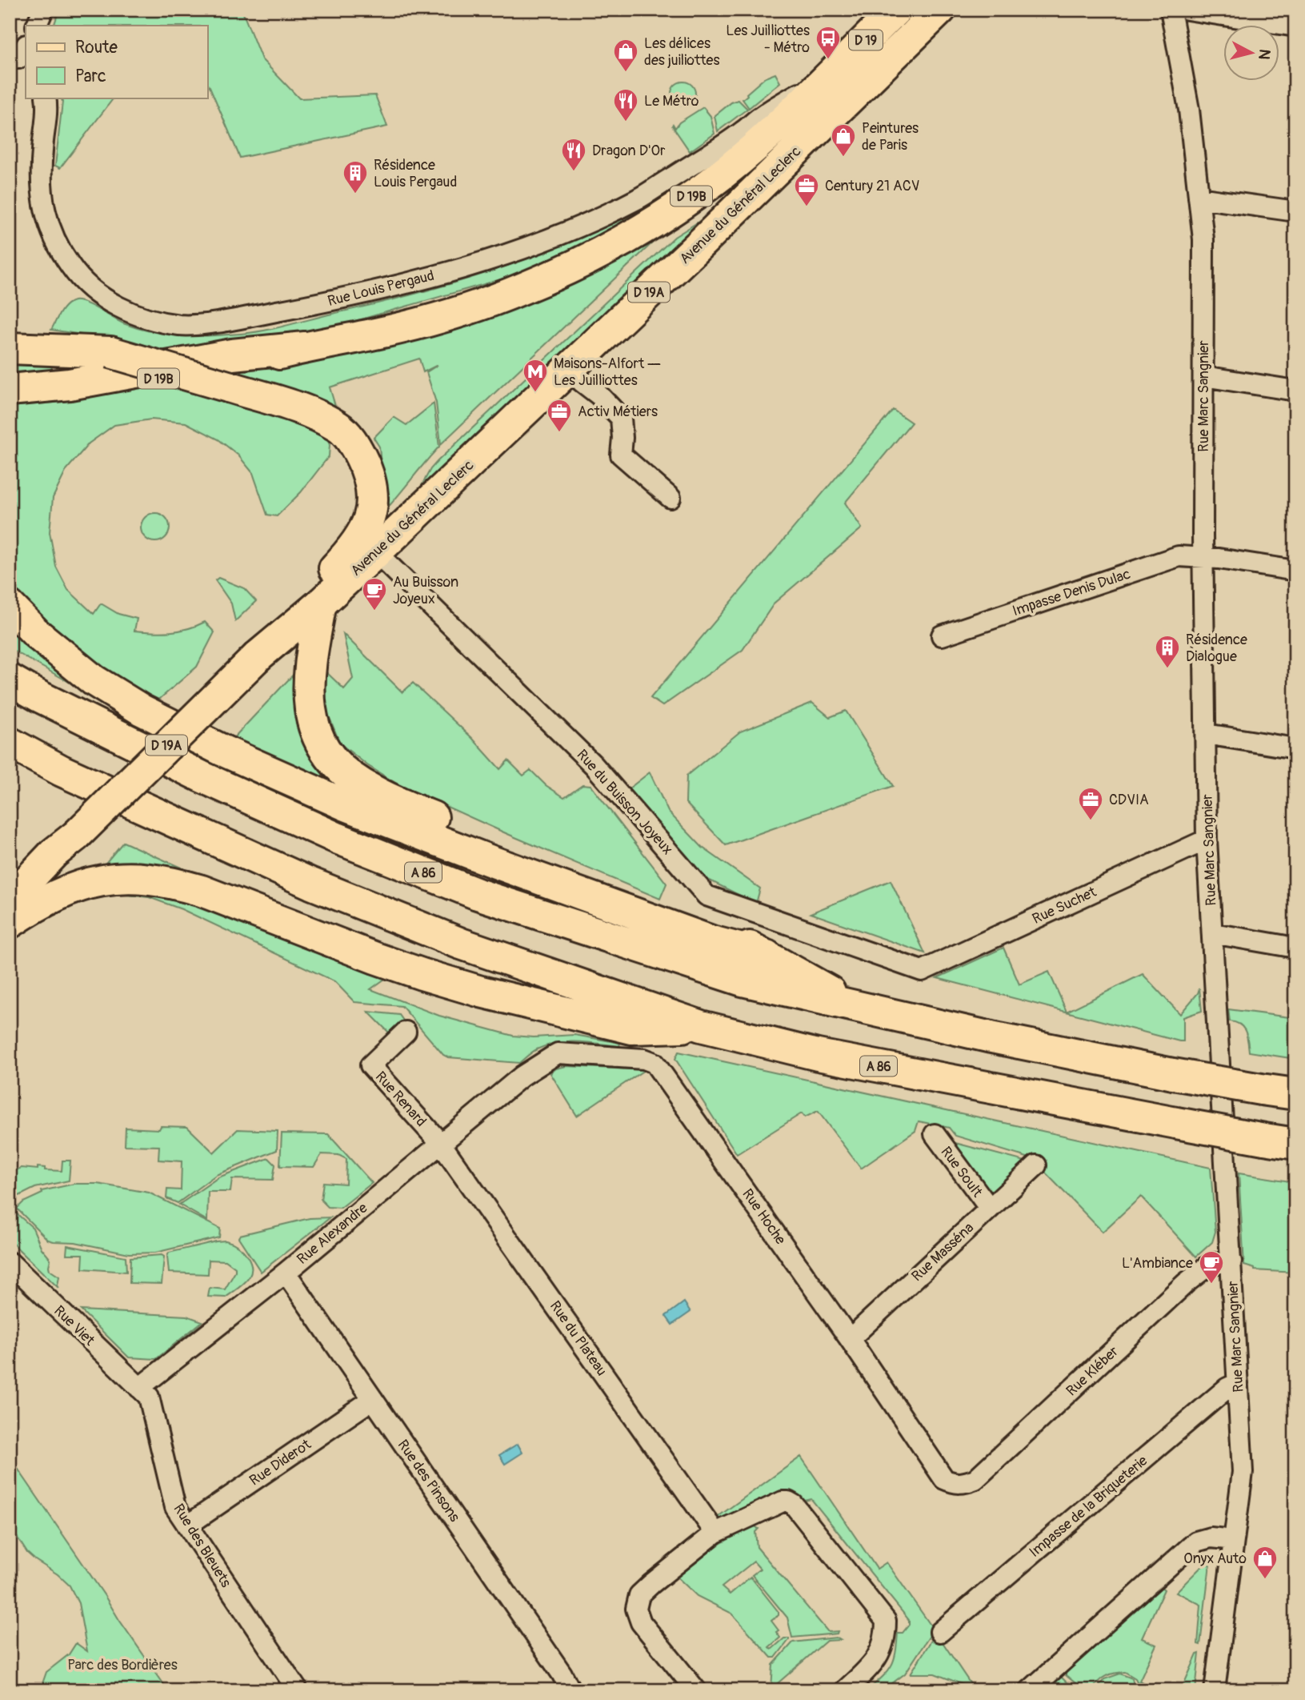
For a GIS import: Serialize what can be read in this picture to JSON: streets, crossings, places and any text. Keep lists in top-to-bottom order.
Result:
{
  "streets": {
    "main road": [
      "D 19",
      "D 19B",
      "Avenue du Général Leclerc",
      "D 19A",
      "A 86"
    ],
    "street": [
      "Rue Louis Pergaud",
      "Rue Marc Sangnier",
      "Impasse Denis Dulac",
      "Rue du Buisson Joyeux",
      "Rue Suchet",
      "Rue Renard",
      "Rue Soult",
      "Rue Hoche",
      "Rue Alexandre",
      "Rue Masséna",
      "Rue Viet",
      "Rue du Plateau",
      "Rue Kléber",
      "Rue Diderot",
      "Rue des Pinsons",
      "Impasse de la Briqueterie",
      "Rue des Bleuets"
    ]
  },
  "crossings": [
    ["D 19", "D 19B"],
    ["D 19", "Rue Louis Pergaud"],
    ["D 19B", "Rue Louis Pergaud"],
    ["Avenue du Général Leclerc", "D 19A"],
    ["Avenue du Général Leclerc", "Rue du Buisson Joyeux"],
    ["Rue Marc Sangnier", "Impasse Denis Dulac"],
    ["Rue Marc Sangnier", "Rue Suchet"],
    ["Rue Marc Sangnier", "Rue Kléber"],
    ["Rue Marc Sangnier", "Impasse de la Briqueterie"],
    ["Rue du Buisson Joyeux", "Rue Suchet"],
    ["Rue Renard", "Rue Alexandre"],
    ["Rue Renard", "Rue du Plateau"],
    ["Rue Soult", "Rue Masséna"],
    ["Rue Hoche", "Rue Alexandre"],
    ["Rue Hoche", "Rue Masséna"],
    ["Rue Hoche", "Rue Kléber"],
    ["Rue Alexandre", "Rue Viet"],
    ["Rue Alexandre", "Rue du Plateau"],
    ["Rue Alexandre", "Rue des Pinsons"],
    ["Rue Alexandre", "Rue des Bleuets"],
    ["Rue Viet", "Rue des Bleuets"],
    ["Rue Diderot", "Rue des Pinsons"],
    ["Rue Diderot", "Rue des Bleuets"]
  ],
  "parks": ["Parc des Bordières"],
  "places": {
    "bus stop": ["Les Juilliottes - Métro"],
    "shop": ["Les délices des juiliottes", "Peintures de Paris", "Onyx Auto"],
    "restaurant": ["Le Métro", "Dragon D'Or"],
    "building": ["Résidence Louis Pergaud", "Résidence Dialogue"],
    "office": ["Century 21 ACV", "Activ Métiers", "CDVIA"],
    "metro station": ["Maisons-Alfort — Les Juilliottes"],
    "cafe": ["Au Buisson Joyeux", "L'Ambiance"]
  },
  "legend": ["Route", "Parc"],
  "north": "right"
}
